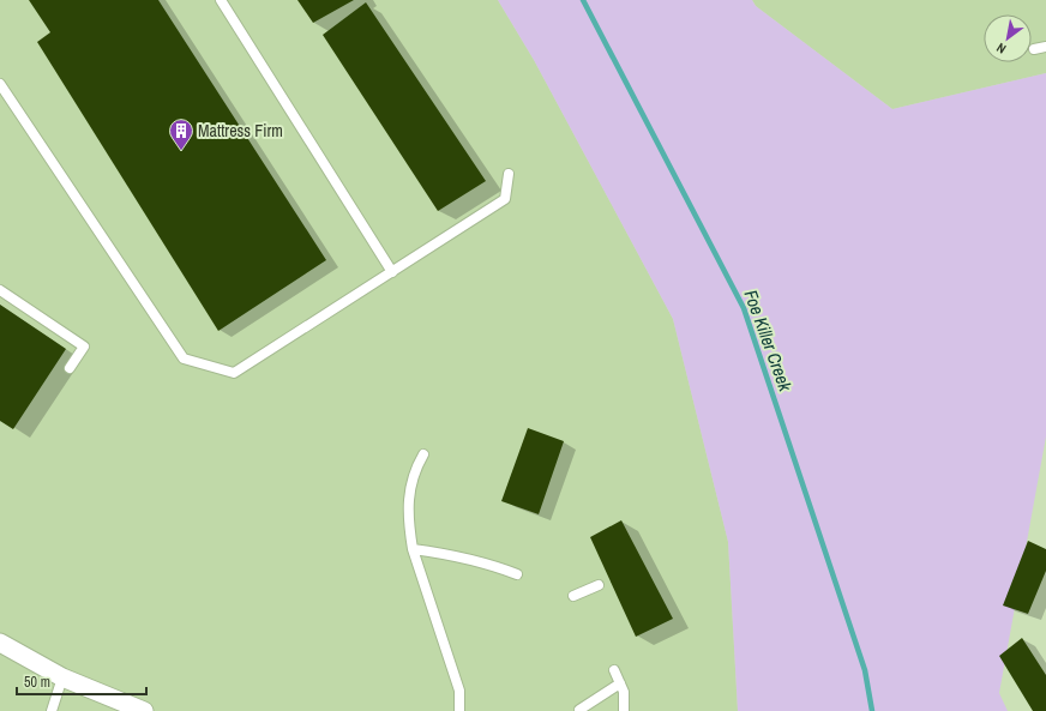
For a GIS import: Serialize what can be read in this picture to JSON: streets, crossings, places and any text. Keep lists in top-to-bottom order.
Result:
{
  "water": ["Foe Killer Creek"],
  "places": {
    "building": ["Mattress Firm"]
  },
  "scale_bar": "50 m",
  "north": "bottom left"
}
